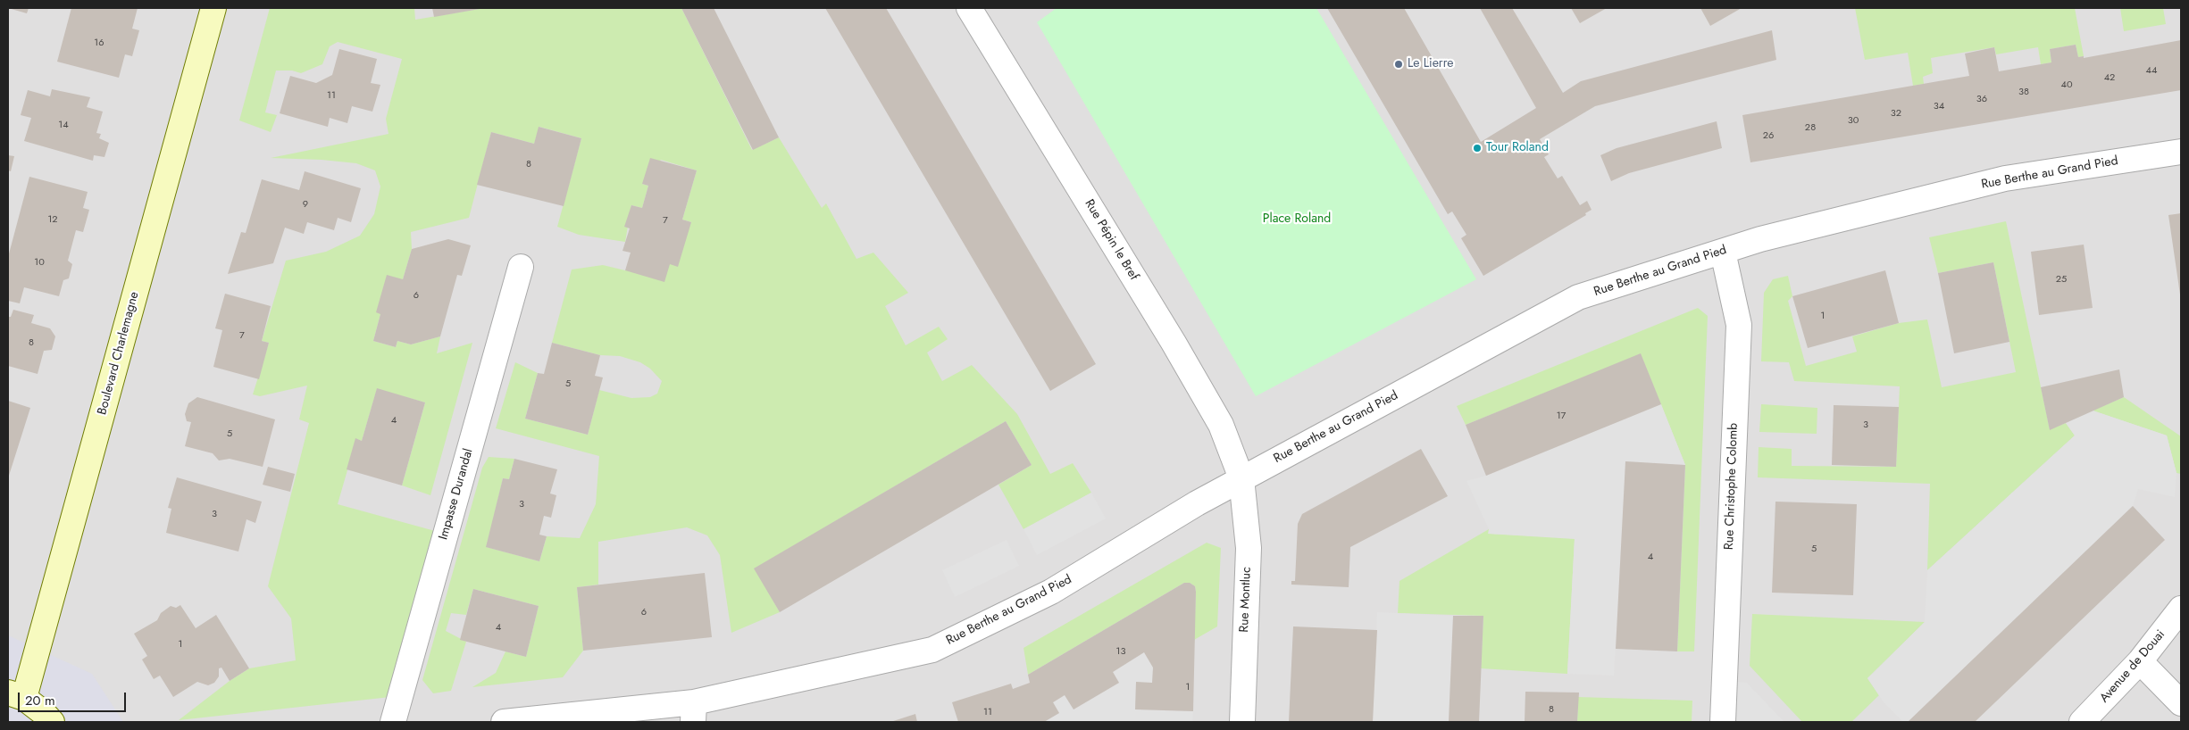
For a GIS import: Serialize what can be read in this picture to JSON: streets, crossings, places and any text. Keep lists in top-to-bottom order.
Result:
{
  "streets": {
    "street": [
      "Rue Berthe au Grand Pied",
      "Rue Pépin le Bref",
      "Boulevard Charlemagne",
      "Rue Christophe Colomb",
      "Impasse Durandal",
      "Rue Montluc",
      "Avenue de Douai"
    ]
  },
  "crossings": [
    ["Rue Berthe au Grand Pied", "Rue Pépin le Bref"],
    ["Rue Berthe au Grand Pied", "Rue Christophe Colomb"],
    ["Rue Berthe au Grand Pied", "Rue Montluc"],
    ["Rue Pépin le Bref", "Rue Montluc"]
  ],
  "parks": ["Place Roland"],
  "places": ["Le Lierre", "Tour Roland"],
  "house_numbers": [
    "16",
    "44",
    "42",
    "40",
    "38",
    "11",
    "36",
    "34",
    "32",
    "30",
    "14",
    "28",
    "26",
    "8",
    "9",
    "12",
    "7",
    "10",
    "25",
    "6",
    "1",
    "7",
    "8",
    "5",
    "17",
    "4",
    "3",
    "5",
    "3",
    "3",
    "5",
    "4",
    "6",
    "4",
    "1",
    "13",
    "1",
    "8",
    "11"
  ],
  "scale_bar": "20 m"
}
